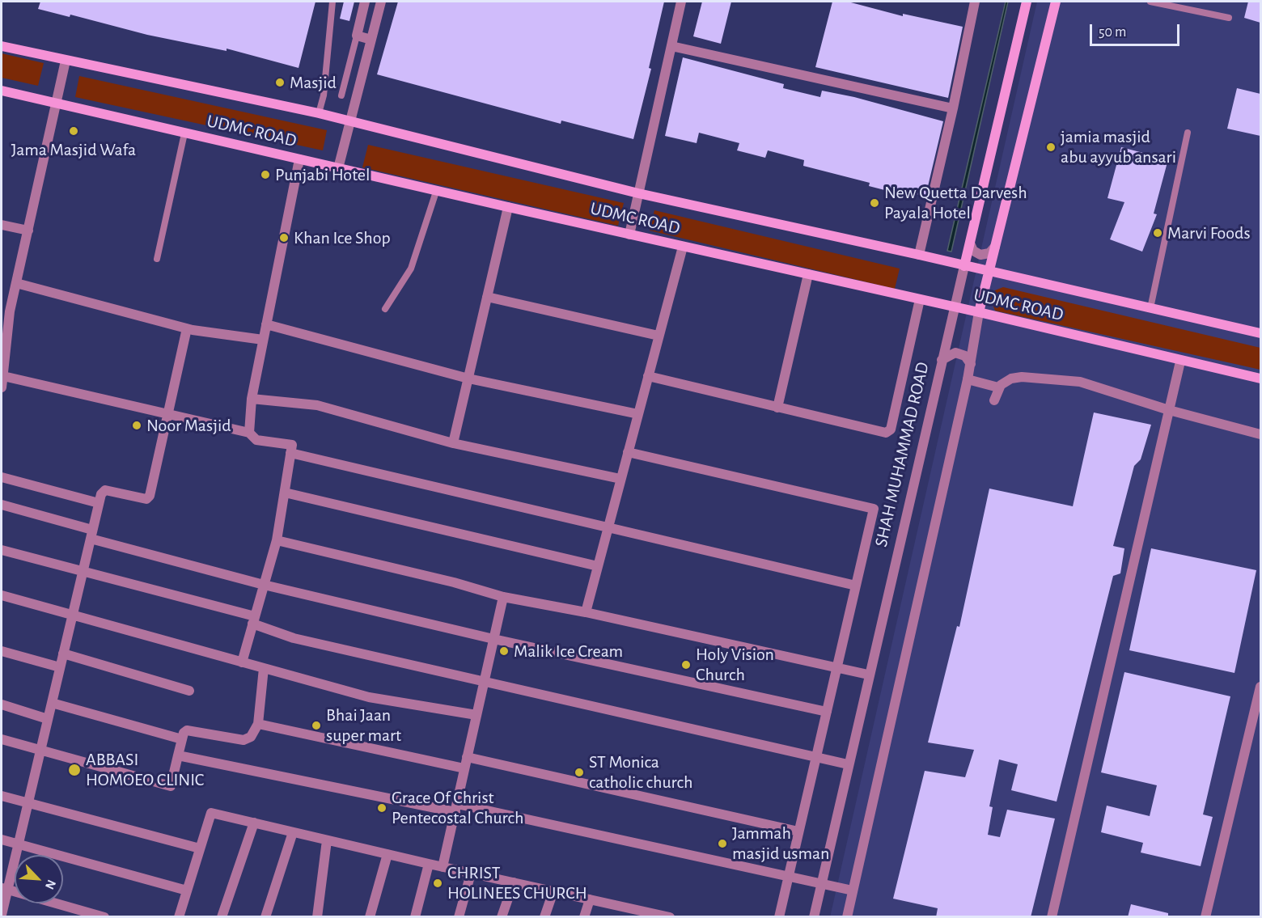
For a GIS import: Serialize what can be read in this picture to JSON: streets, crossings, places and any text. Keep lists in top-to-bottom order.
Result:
{
  "streets": {
    "main road": ["UDMC ROAD", "SHAH MUHAMMAD ROAD"]
  },
  "crossings": [
    ["UDMC ROAD", "SHAH MUHAMMAD ROAD"]
  ],
  "places": [
    "Masjid",
    "Jama Masjid Wafa",
    "jamia masjid abu ayyub ansari",
    "Punjabi Hotel",
    "New Quetta Darvesh Payala Hotel",
    "Marvi Foods",
    "Khan Ice Shop",
    "Noor Masjid",
    "Malik Ice Cream",
    "Holy Vision Church",
    "Bhai Jaan super mart",
    "ABBASI HOMOEO CLINIC",
    "ST Monica catholic church",
    "Grace Of Christ Pentecostal Church",
    "Jammah masjid usman",
    "CHRIST HOLINEES CHURCH"
  ],
  "scale_bar": "50 m",
  "north": "bottom right"
}
